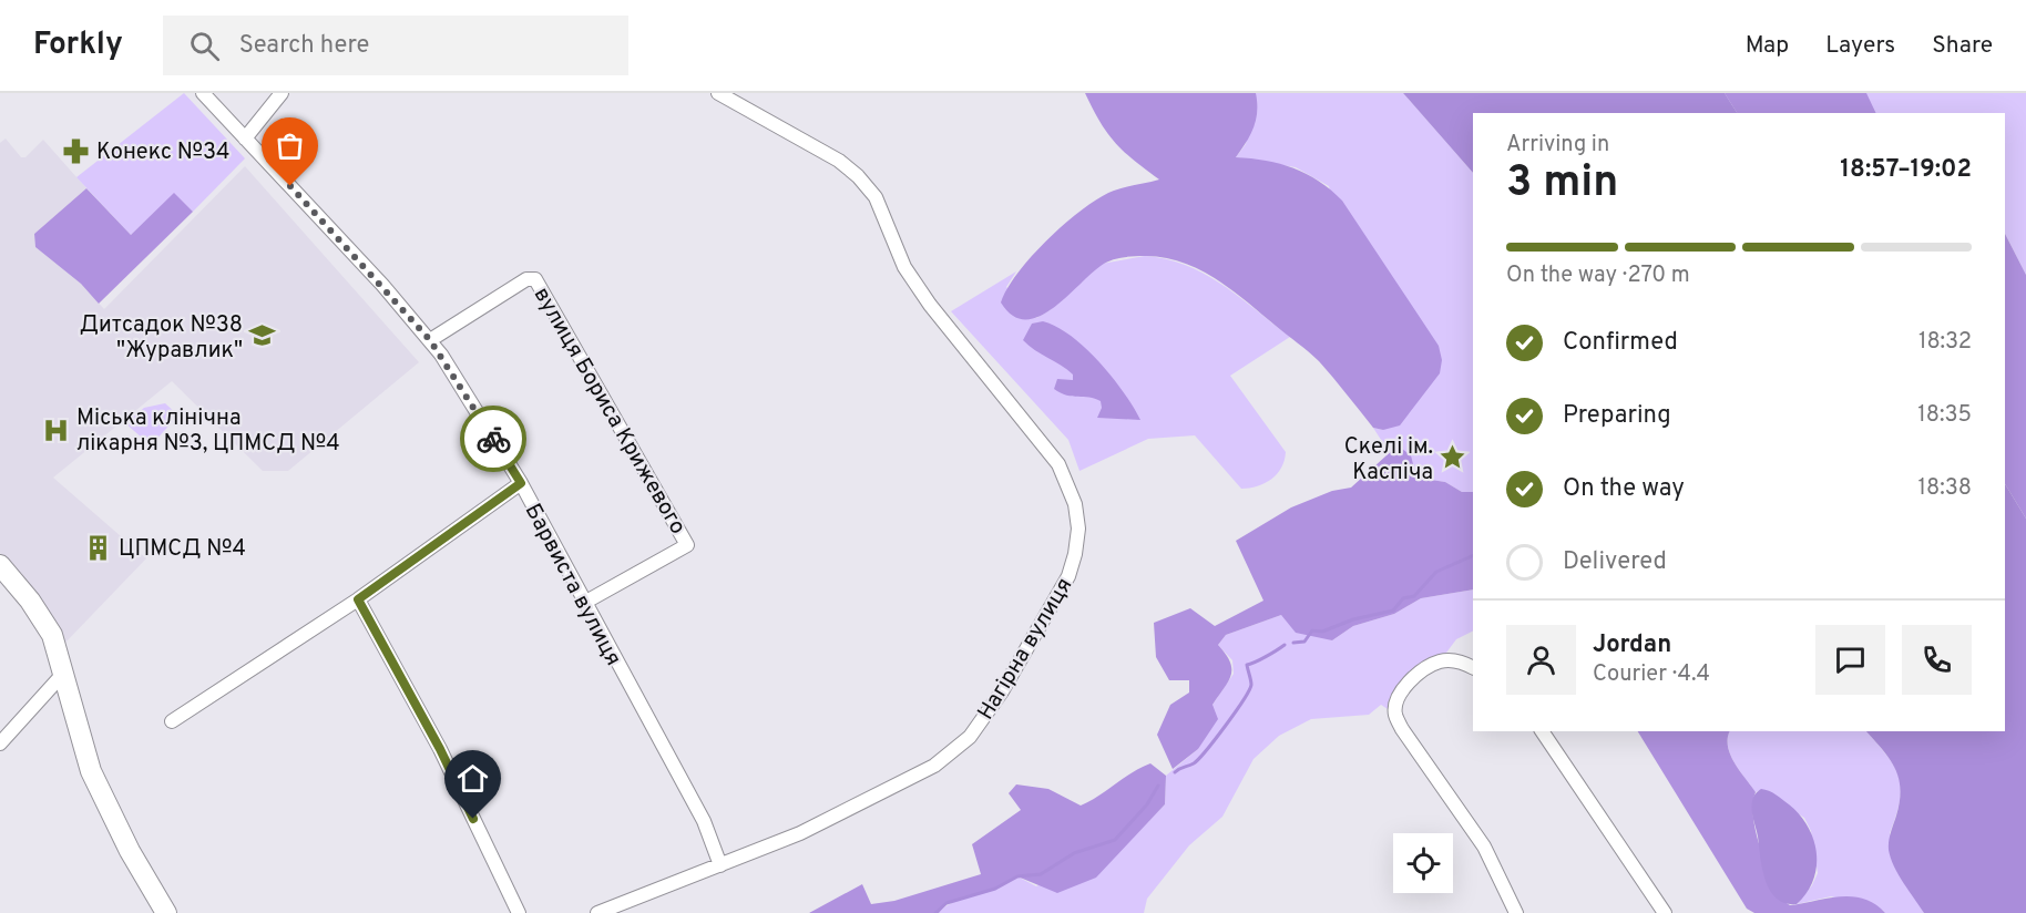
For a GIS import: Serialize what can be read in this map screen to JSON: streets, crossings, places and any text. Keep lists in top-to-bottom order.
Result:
{
  "streets": {
    "street": ["вулиця Бориса Крижевого", "Барвиста вулиця", "Нагірна вулиця"]
  },
  "crossings": [
    ["вулиця Бориса Крижевого", "Барвиста вулиця"],
    ["Барвиста вулиця", "Нагірна вулиця"]
  ],
  "places": {
    "pharmacy": ["Конекс №34"],
    "school or university": ["Дитсадок №38 \"Журавлик\""],
    "hospital": ["Міська клінічна лікарня №3, ЦПМСД №4"],
    "place": ["Скелі ім. Каспіча"],
    "building": ["ЦПМСД №4"]
  },
  "page": {
    "header": "Forkly",
    "search": "Search here",
    "nav": ["Map", "Layers", "Share"],
    "heading": ["3 min", "Arriving in", "18:57–19:02"],
    "panel": ["Jordan", "Courier · 4.4"],
    "bar": "On the way · 270 m",
    "list": [
      ["Confirmed", "18:32"],
      ["Preparing", "18:35"],
      ["On the way", "18:38"],
      "Delivered"
    ]
  }
}
